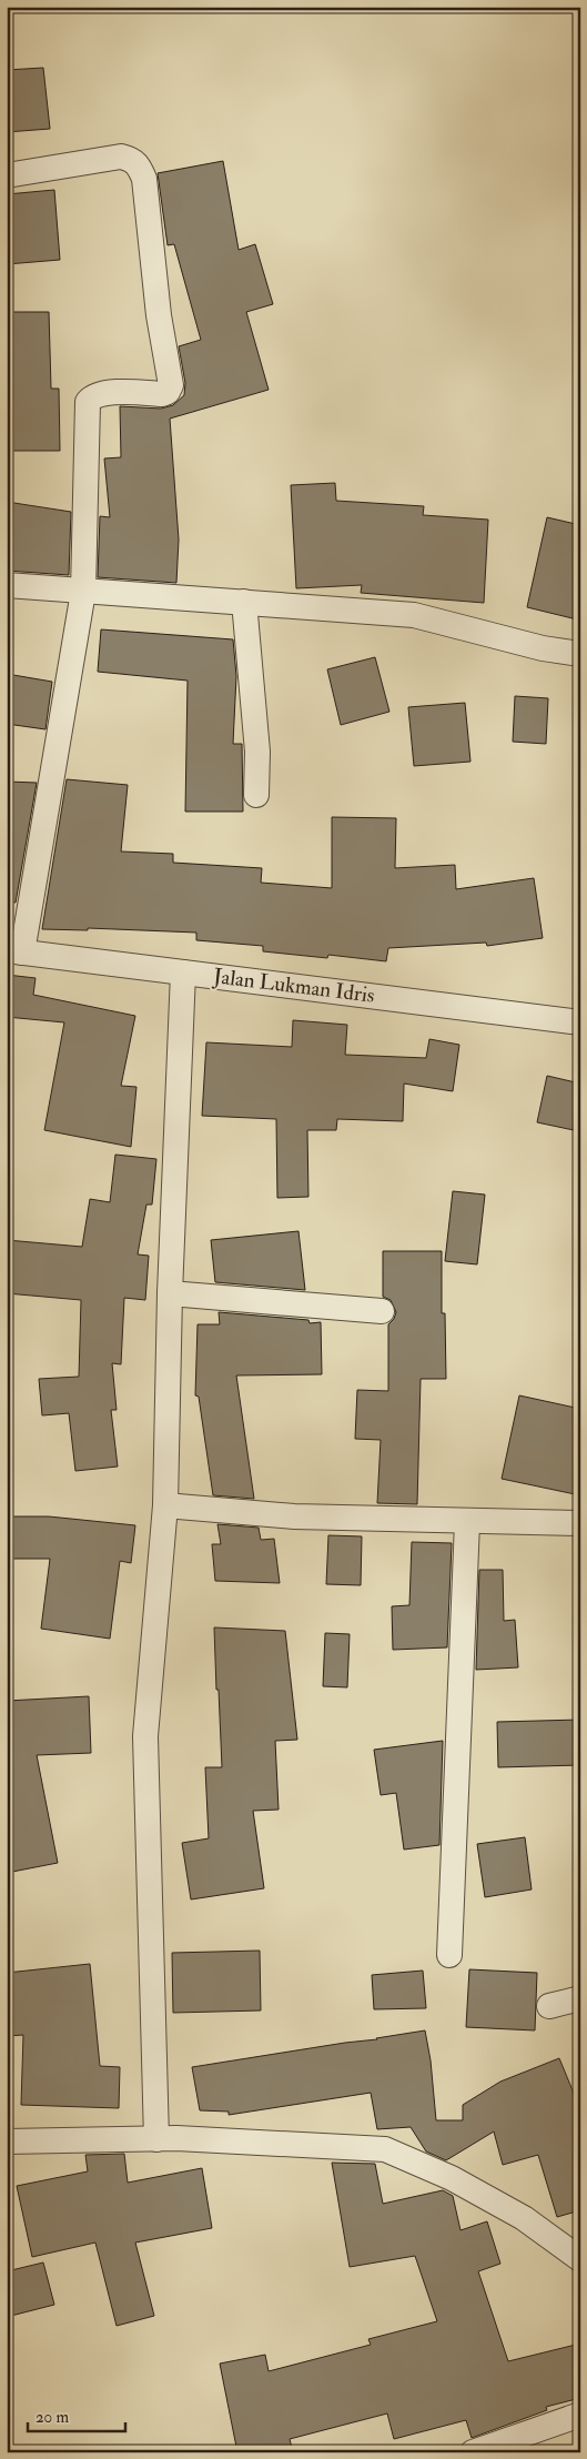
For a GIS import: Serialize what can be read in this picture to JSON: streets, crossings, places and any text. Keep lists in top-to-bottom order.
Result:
{
  "streets": {
    "street": ["Jalan Lukman Idris"]
  },
  "scale_bar": "20 m"
}
